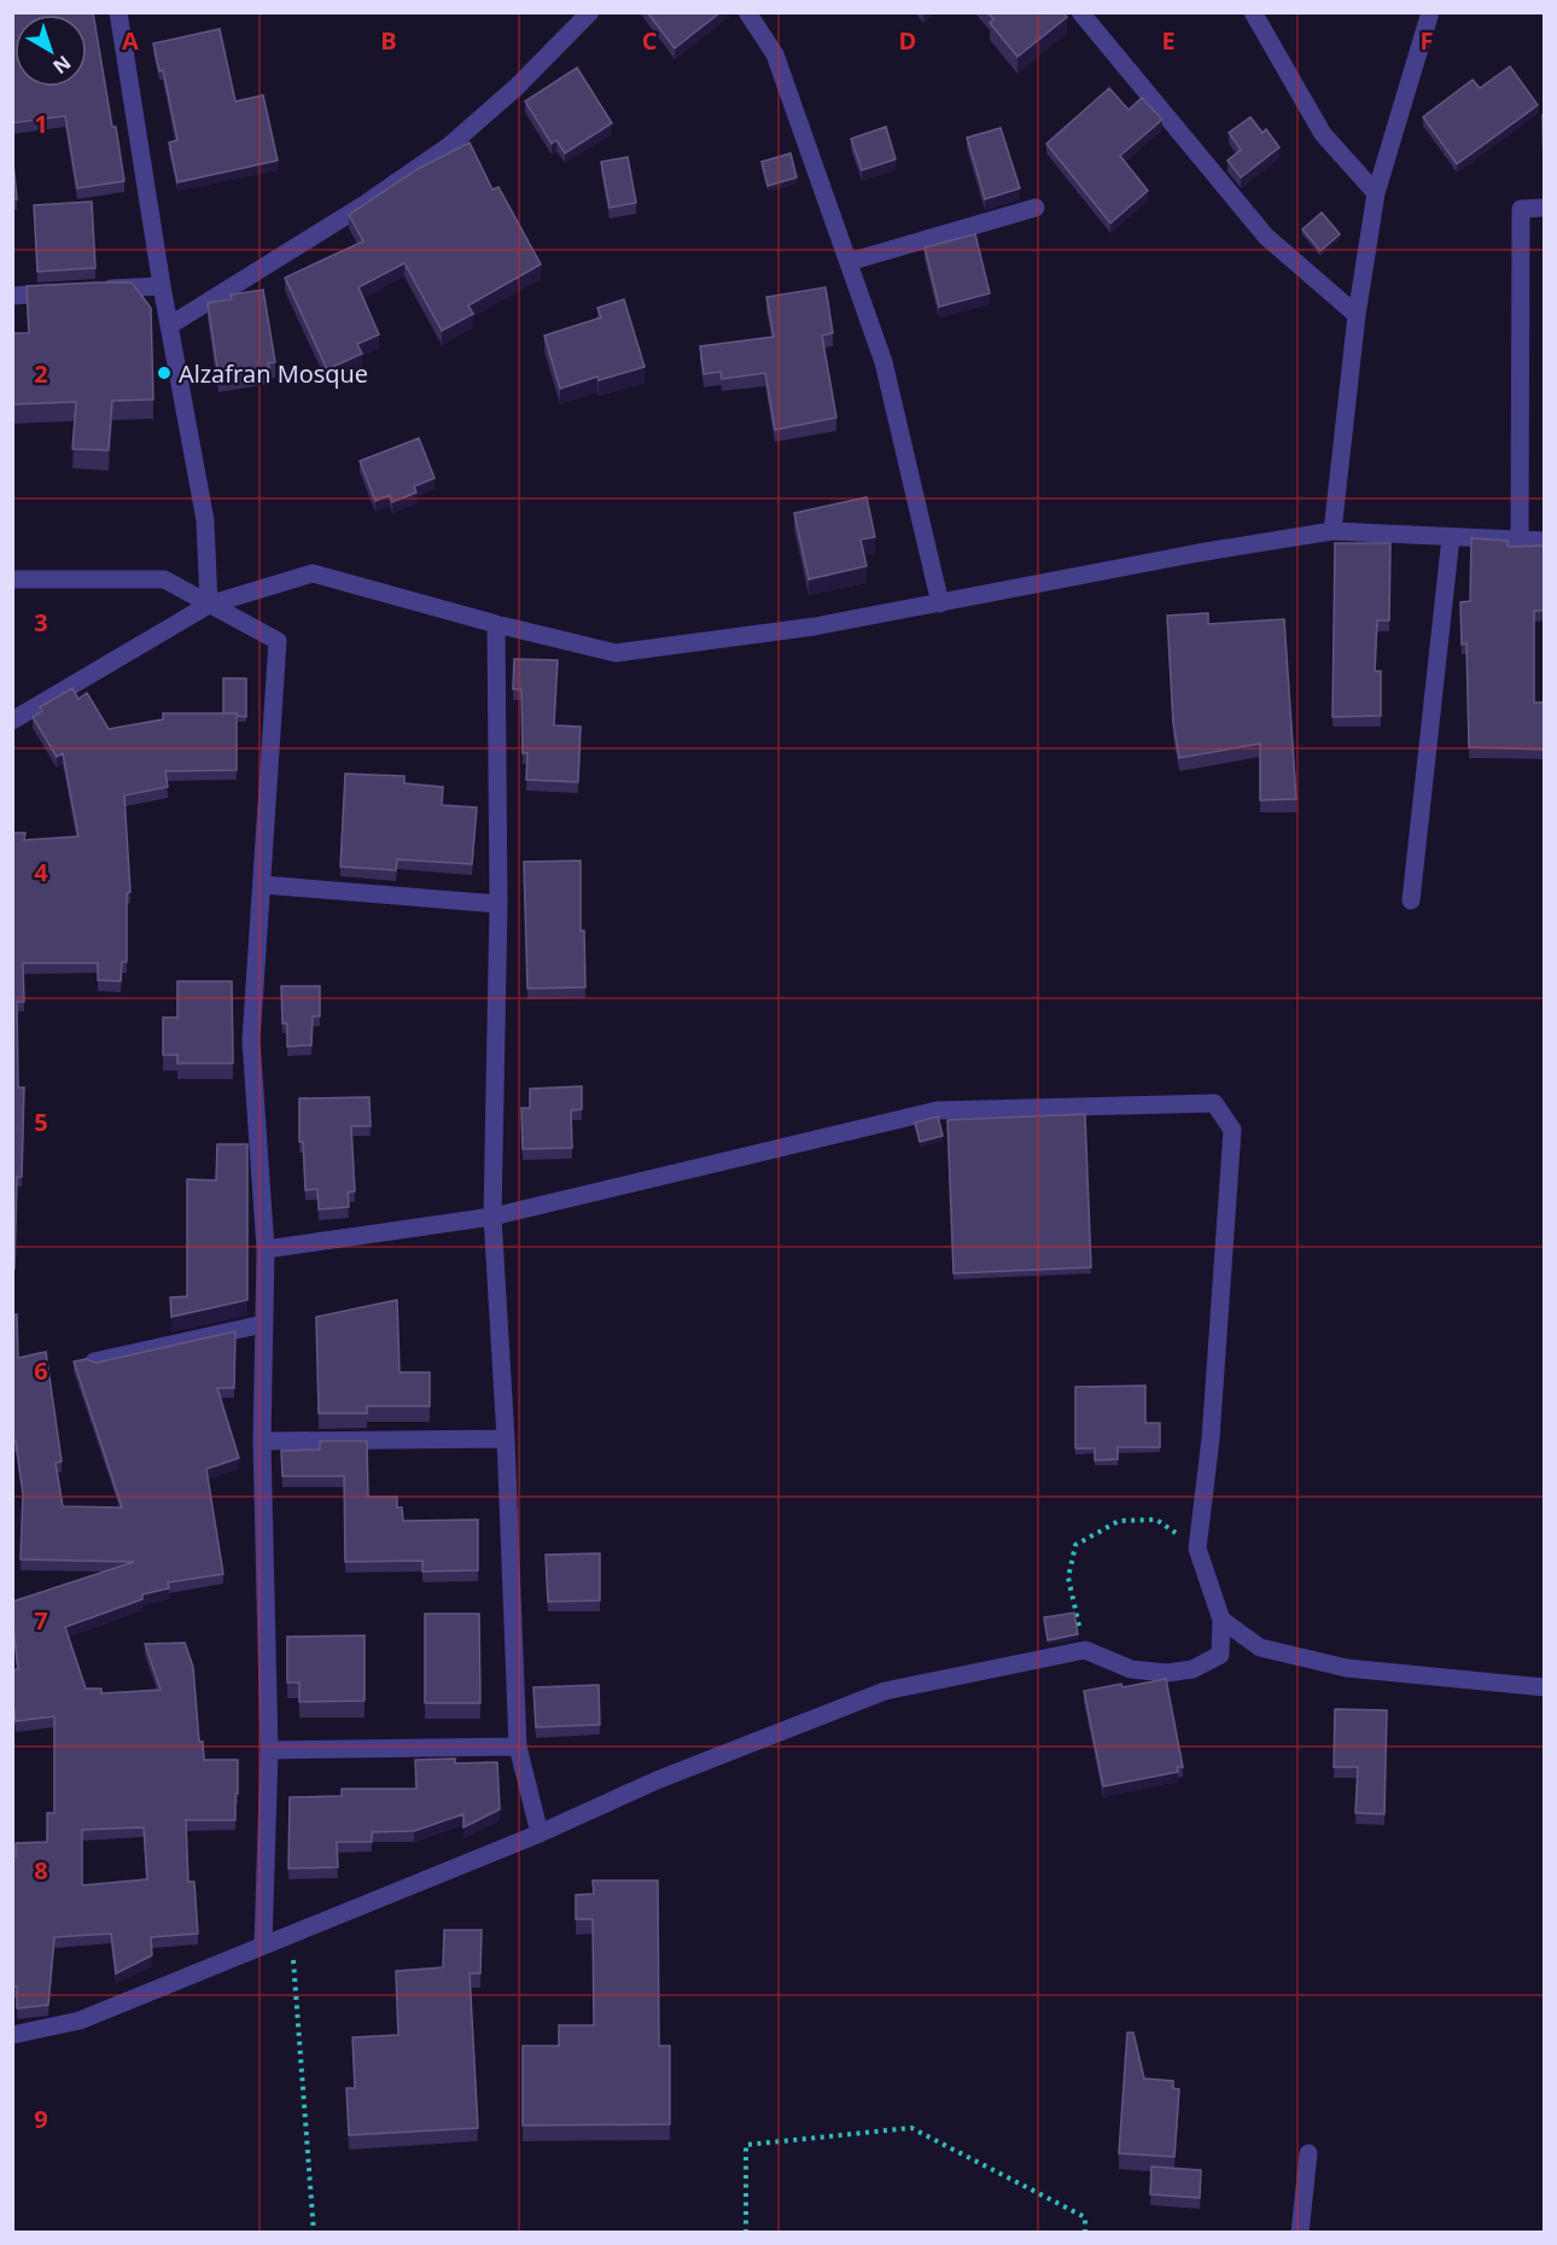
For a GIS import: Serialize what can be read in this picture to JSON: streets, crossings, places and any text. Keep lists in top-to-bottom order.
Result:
{
  "places": ["Alzafran Mosque"],
  "north": "bottom right",
  "grid": {
    "columns": [
      "A",
      "B",
      "C",
      "D",
      "E",
      "F"
    ],
    "rows": [
      "1",
      "2",
      "3",
      "4",
      "5",
      "6",
      "7",
      "8",
      "9"
    ]
  }
}
